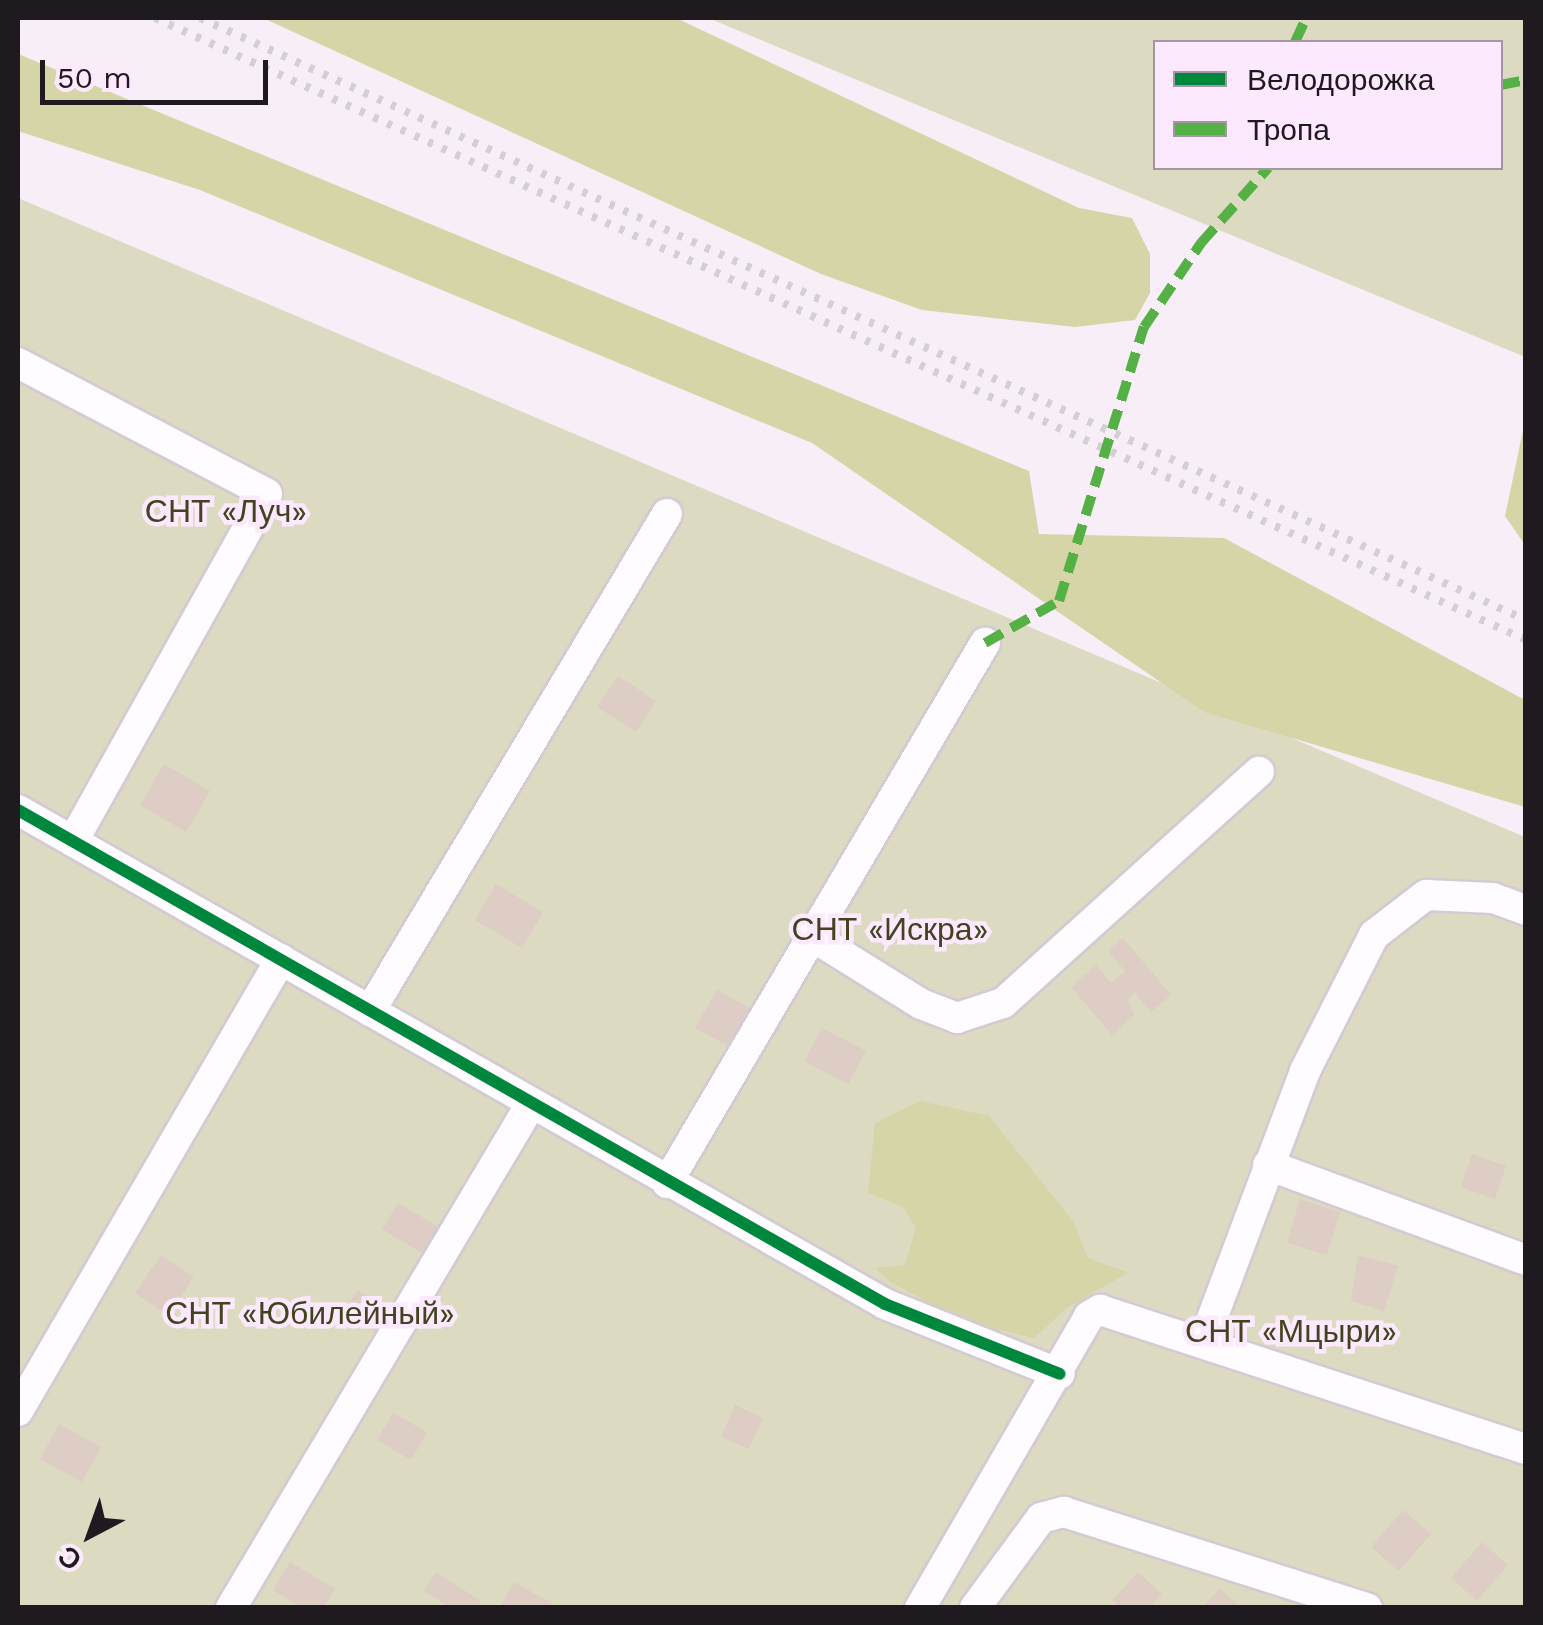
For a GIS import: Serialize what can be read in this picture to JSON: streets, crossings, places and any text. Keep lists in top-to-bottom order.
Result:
{
  "parks": [
    "СНТ «Луч»",
    "СНТ «Искра»",
    "СНТ «Юбилейный»",
    "СНТ «Мцыри»"
  ],
  "legend": ["Велодорожка", "Тропа"],
  "scale_bar": "50 m",
  "north": "bottom left"
}
